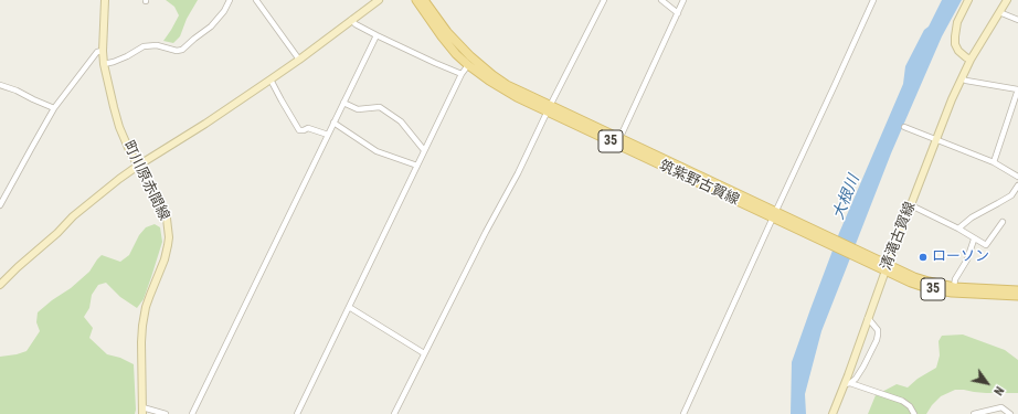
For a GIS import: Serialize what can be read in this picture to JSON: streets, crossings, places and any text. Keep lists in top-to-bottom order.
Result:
{
  "streets": {
    "main road": [
      "35",
      "町川原赤間線",
      "筑紫野古賀線",
      "清滝古賀線"
    ]
  },
  "crossings": [
    ["筑紫野古賀線", "清滝古賀線"]
  ],
  "water": ["大根川"],
  "places": ["ローソン"],
  "north": "bottom right"
}
